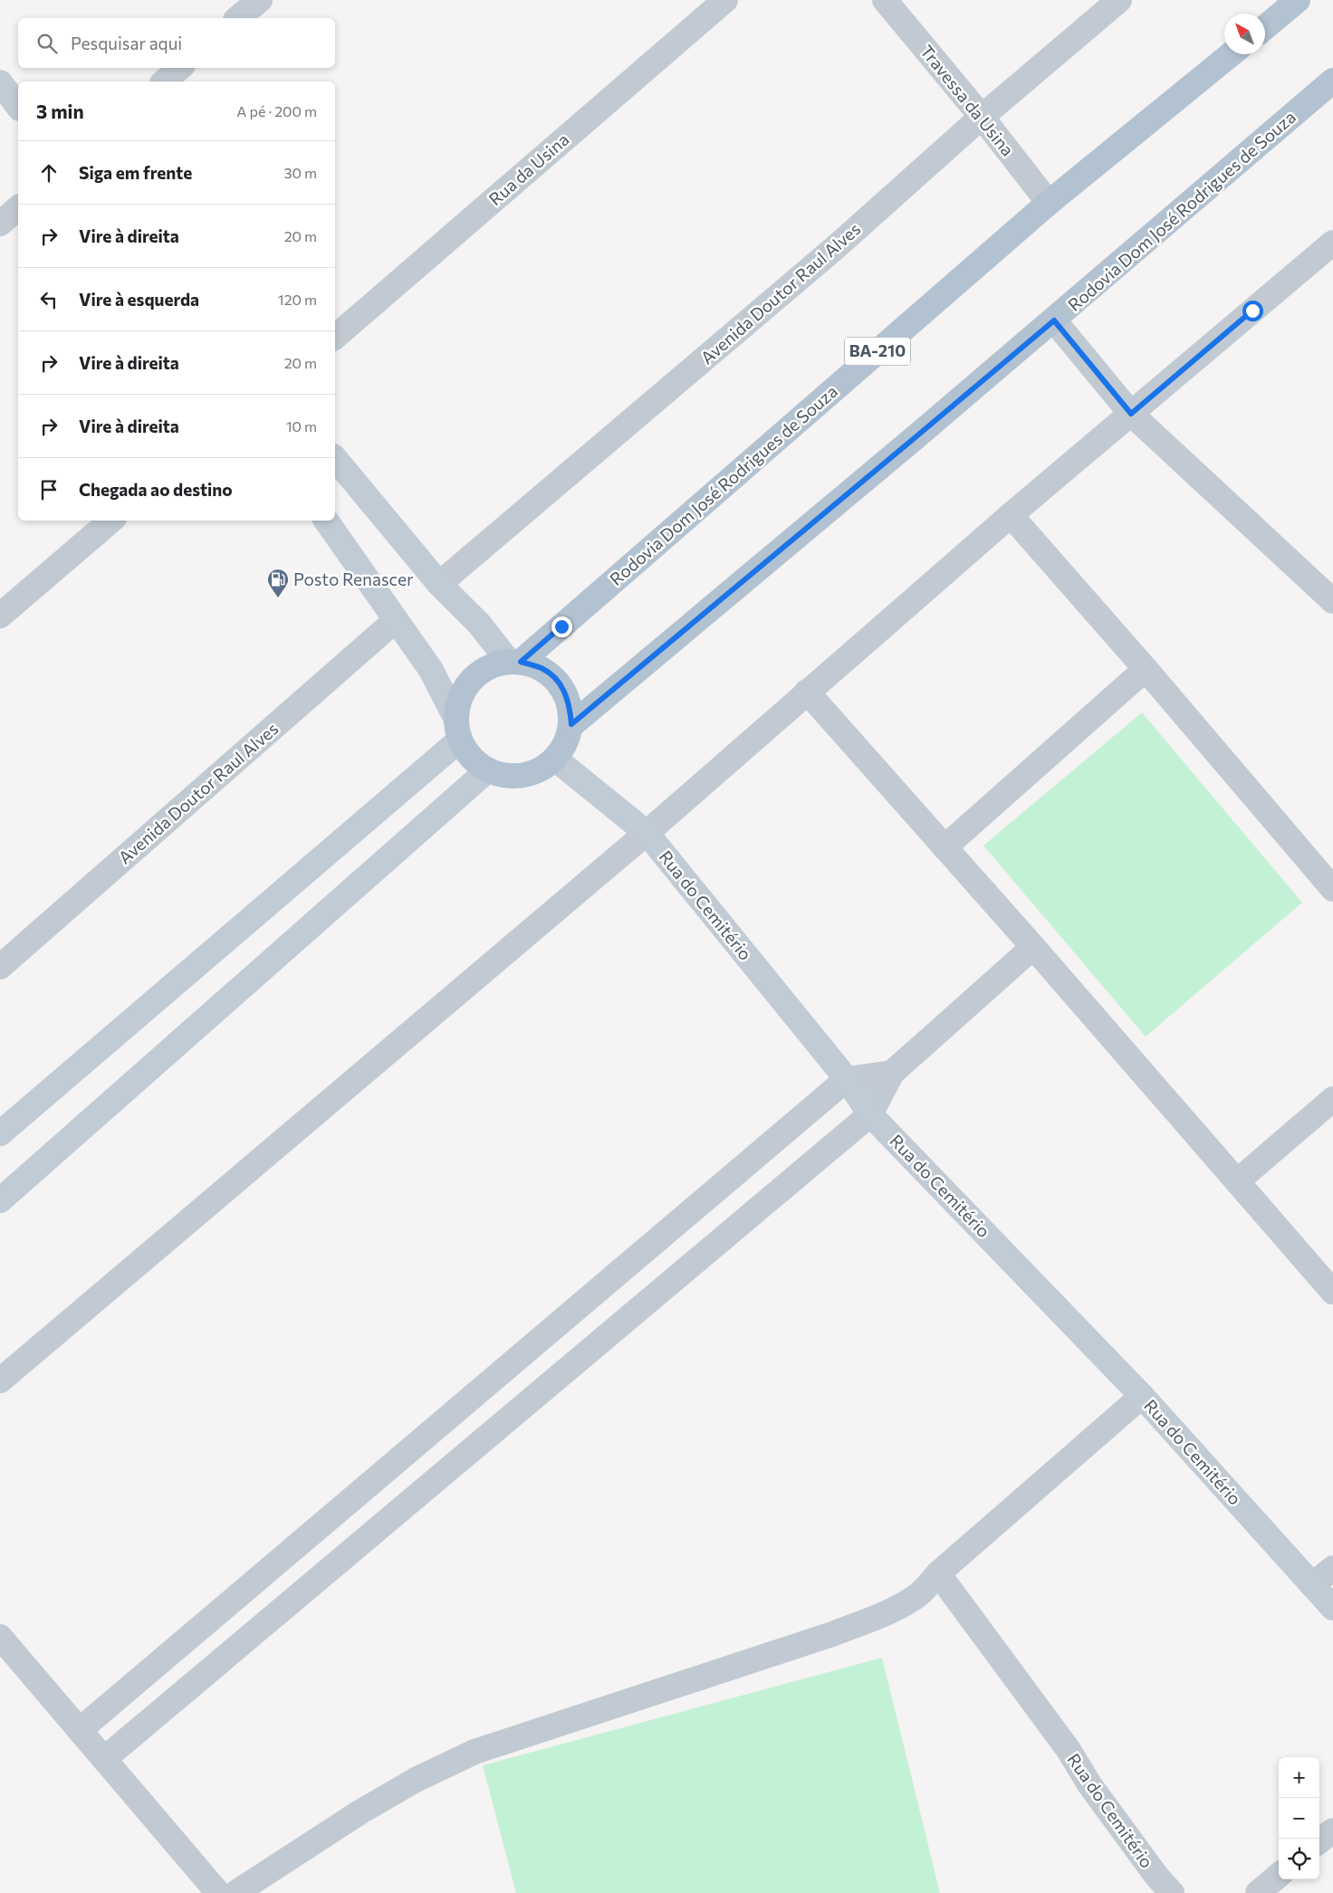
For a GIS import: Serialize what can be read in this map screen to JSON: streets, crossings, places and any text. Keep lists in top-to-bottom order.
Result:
{
  "streets": {
    "main road": ["Rodovia Dom José Rodrigues de Souza", "BA-210", "Rua do Cemitério"],
    "street": ["Travessa da Usina", "Rua da Usina", "Avenida Doutor Raul Alves"]
  },
  "crossings": [
    ["Travessa da Usina", "Rodovia Dom José Rodrigues de Souza"],
    ["Travessa da Usina", "Avenida Doutor Raul Alves"],
    ["Rodovia Dom José Rodrigues de Souza", "Rua do Cemitério"]
  ],
  "places": {
    "fuel station": ["Posto Renascer"]
  },
  "north": "top left",
  "page": {
    "search": "Pesquisar aqui",
    "heading": ["3 min", "A pé · 200 m"],
    "list": [
      ["Siga em frente", "30 m"],
      ["Vire à direita", "20 m"],
      ["Vire à esquerda", "120 m"],
      ["Vire à direita", "20 m"],
      ["Vire à direita", "10 m"],
      "Chegada ao destino"
    ],
    "map_buttons": ["+", "−"]
  }
}
